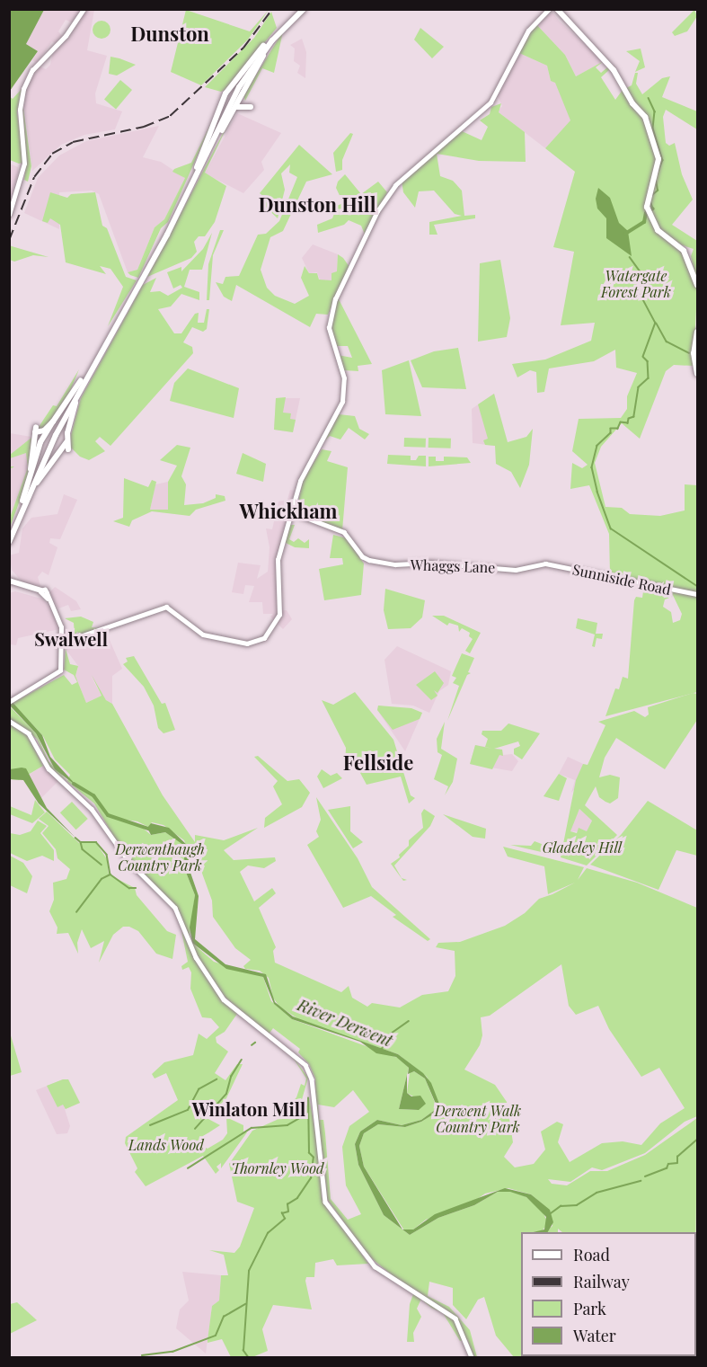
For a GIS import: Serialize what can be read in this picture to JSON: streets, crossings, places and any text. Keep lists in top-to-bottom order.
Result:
{
  "streets": {
    "main road": ["Whaggs Lane", "Sunniside Road"]
  },
  "crossings": [
    ["Whaggs Lane", "Sunniside Road"]
  ],
  "districts": [
    "Dunston",
    "Dunston Hill",
    "Whickham",
    "Swalwell",
    "Fellside",
    "Winlaton Mill"
  ],
  "water": ["River Derwent"],
  "parks": [
    "Watergate Forest Park",
    "Gladeley Hill",
    "Derwenthaugh Country Park",
    "Derwent Walk Country Park",
    "Lands Wood",
    "Thornley Wood"
  ],
  "legend": [
    "Road",
    "Railway",
    "Park",
    "Water"
  ]
}
